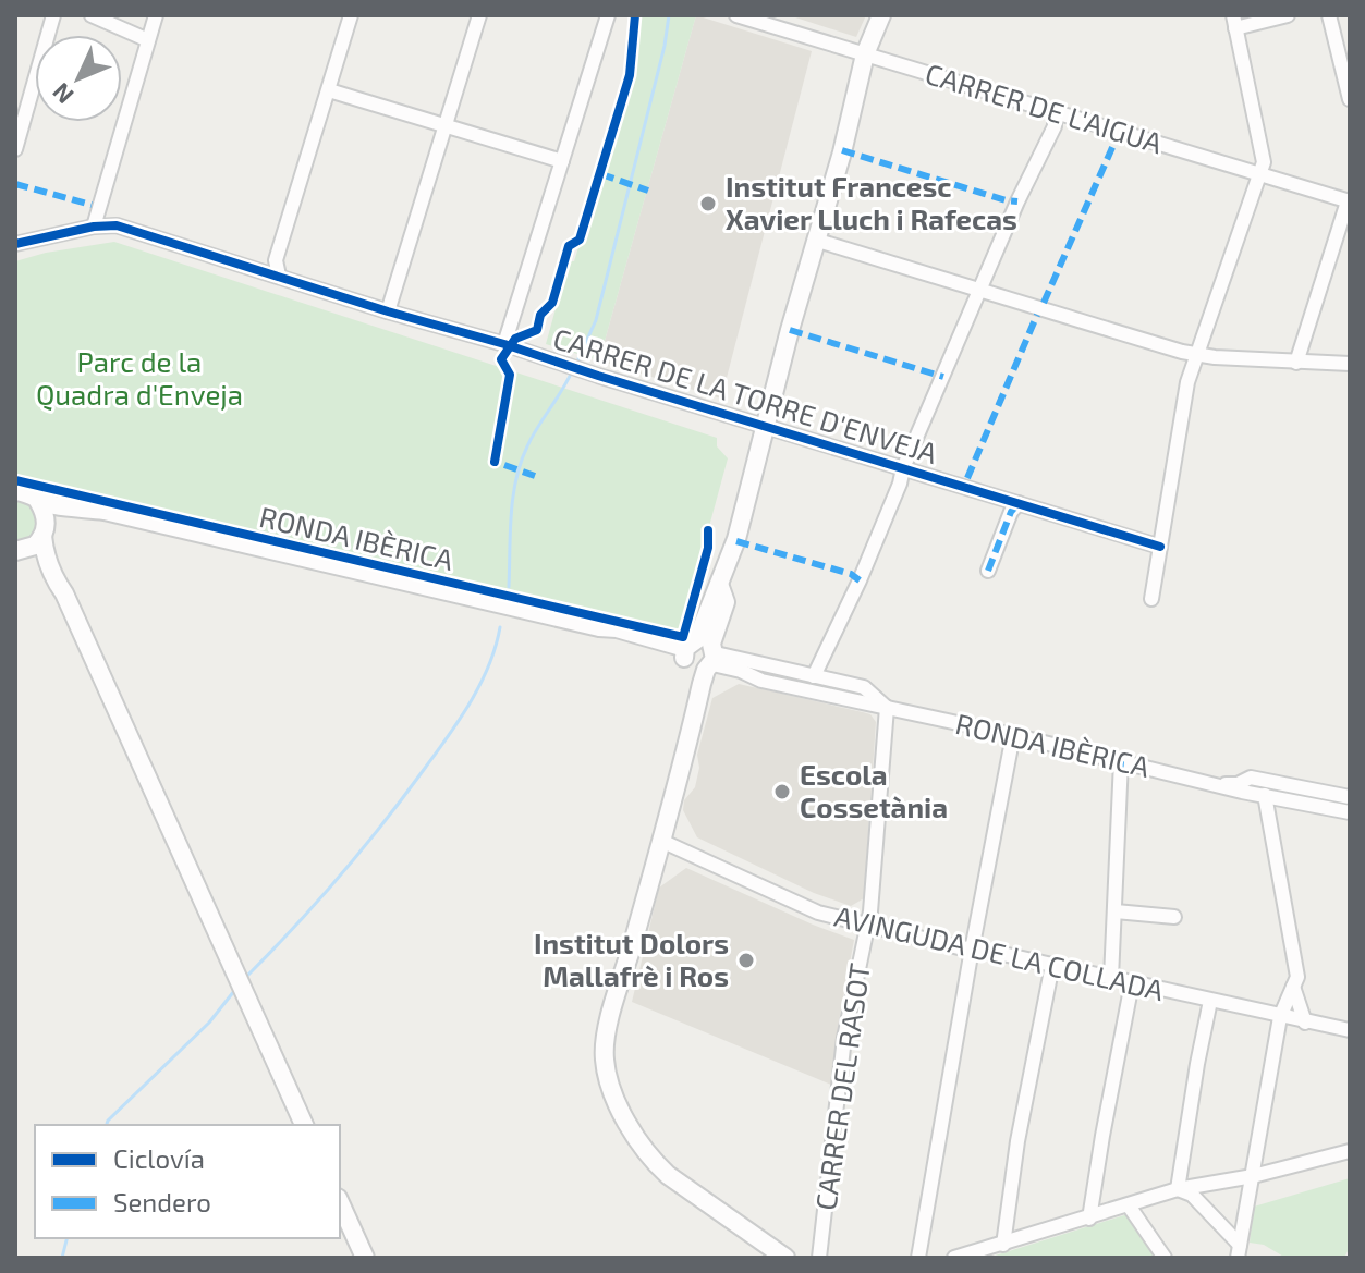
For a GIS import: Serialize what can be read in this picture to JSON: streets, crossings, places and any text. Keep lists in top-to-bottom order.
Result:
{
  "streets": {
    "street": [
      "CARRER DE L'AIGUA",
      "CARRER DE LA TORRE D'ENVEJA",
      "RONDA IBÈRICA",
      "AVINGUDA DE LA COLLADA",
      "CARRER DEL RASOT"
    ]
  },
  "crossings": [
    ["RONDA IBÈRICA", "CARRER DEL RASOT"],
    ["AVINGUDA DE LA COLLADA", "CARRER DEL RASOT"]
  ],
  "parks": ["Parc de la Quadra d'Enveja"],
  "places": ["Institut Francesc Xavier Lluch i Rafecas", "Escola Cossetània", "Institut Dolors Mallafrè i Ros"],
  "legend": ["Ciclovía", "Sendero"],
  "north": "bottom left"
}
